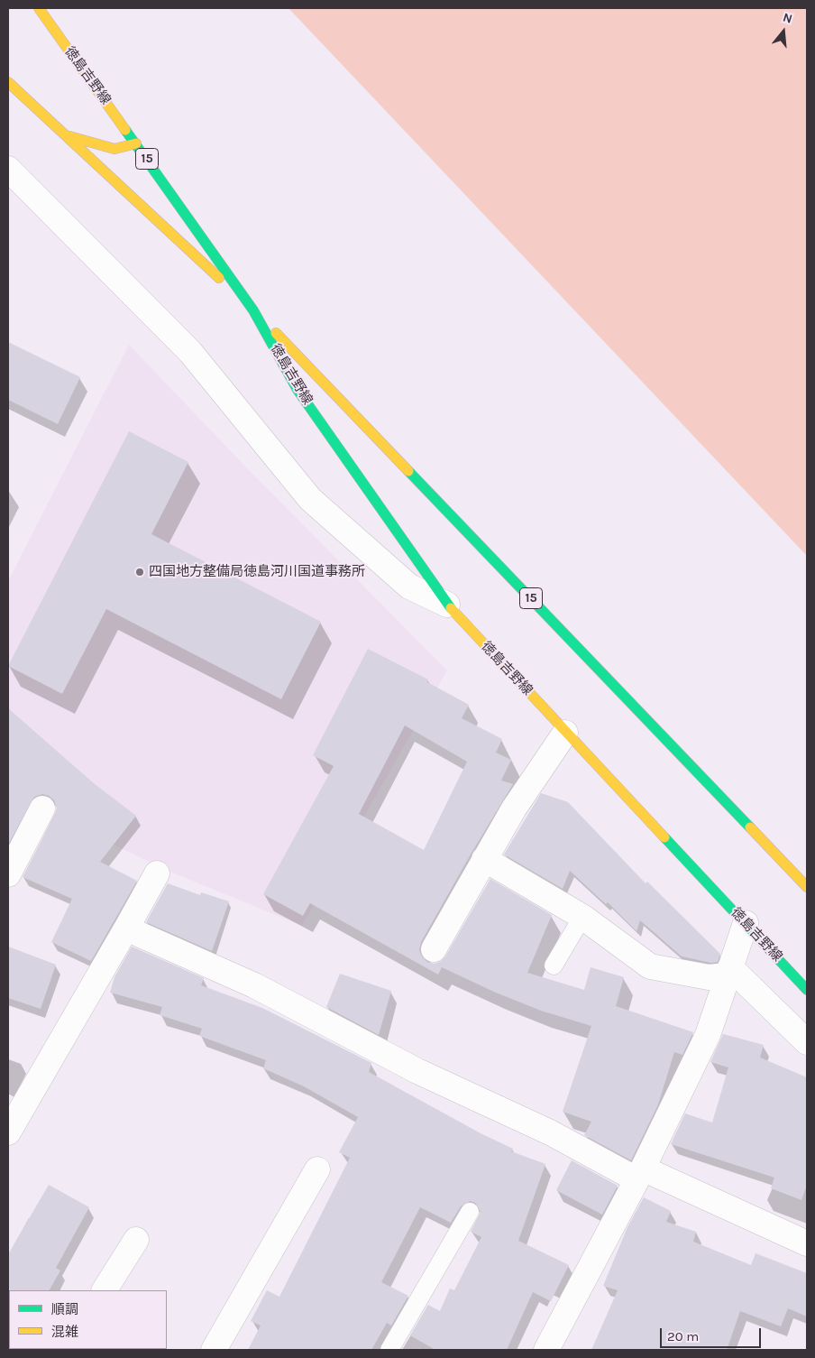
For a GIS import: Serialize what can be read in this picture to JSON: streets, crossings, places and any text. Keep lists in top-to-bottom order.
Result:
{
  "streets": {
    "main road": ["徳島吉野線", "15"]
  },
  "places": ["四国地方整備局徳島河川国道事務所"],
  "legend": ["順調", "混雑"],
  "scale_bar": "20 m",
  "north": "top"
}
